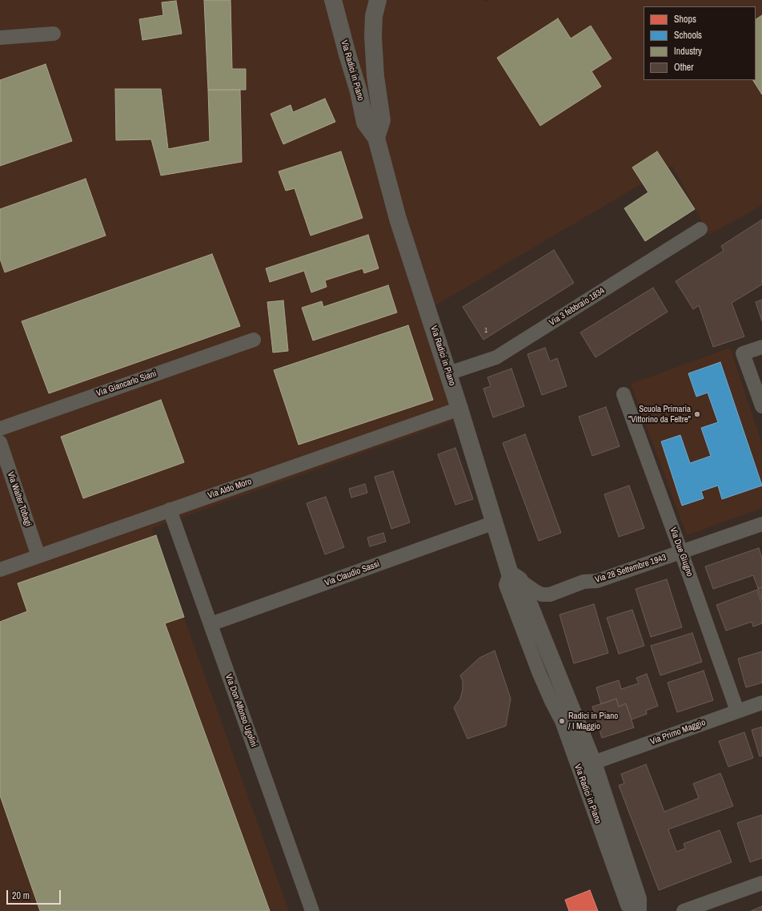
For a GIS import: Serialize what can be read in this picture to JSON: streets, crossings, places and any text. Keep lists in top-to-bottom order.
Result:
{
  "streets": {
    "street": [
      "Via Radici in Piano",
      "Via 3 febbraio 1834",
      "Via Giancarlo Siani",
      "Via Aldo Moro",
      "Via Walter Tobagi",
      "Via Due Giugno",
      "Via 28 Settembre 1943",
      "Via Claudio Sassi",
      "Via Don Alfonso Ugolini",
      "Via Primo Maggio"
    ]
  },
  "crossings": [
    ["Via Radici in Piano", "Via 3 febbraio 1834"],
    ["Via Radici in Piano", "Via Aldo Moro"],
    ["Via Radici in Piano", "Via 28 Settembre 1943"],
    ["Via Radici in Piano", "Via Claudio Sassi"],
    ["Via Radici in Piano", "Via Primo Maggio"],
    ["Via Aldo Moro", "Via Walter Tobagi"],
    ["Via Aldo Moro", "Via Don Alfonso Ugolini"],
    ["Via Due Giugno", "Via 28 Settembre 1943"],
    ["Via Due Giugno", "Via Primo Maggio"],
    ["Via Claudio Sassi", "Via Don Alfonso Ugolini"]
  ],
  "places": ["Scuola Primaria \"Vittorino da Feltre\"", "Radici in Piano / I Maggio"],
  "house_numbers": ["1"],
  "legend": [
    "Shops",
    "Schools",
    "Industry",
    "Other"
  ],
  "scale_bar": "20 m"
}
